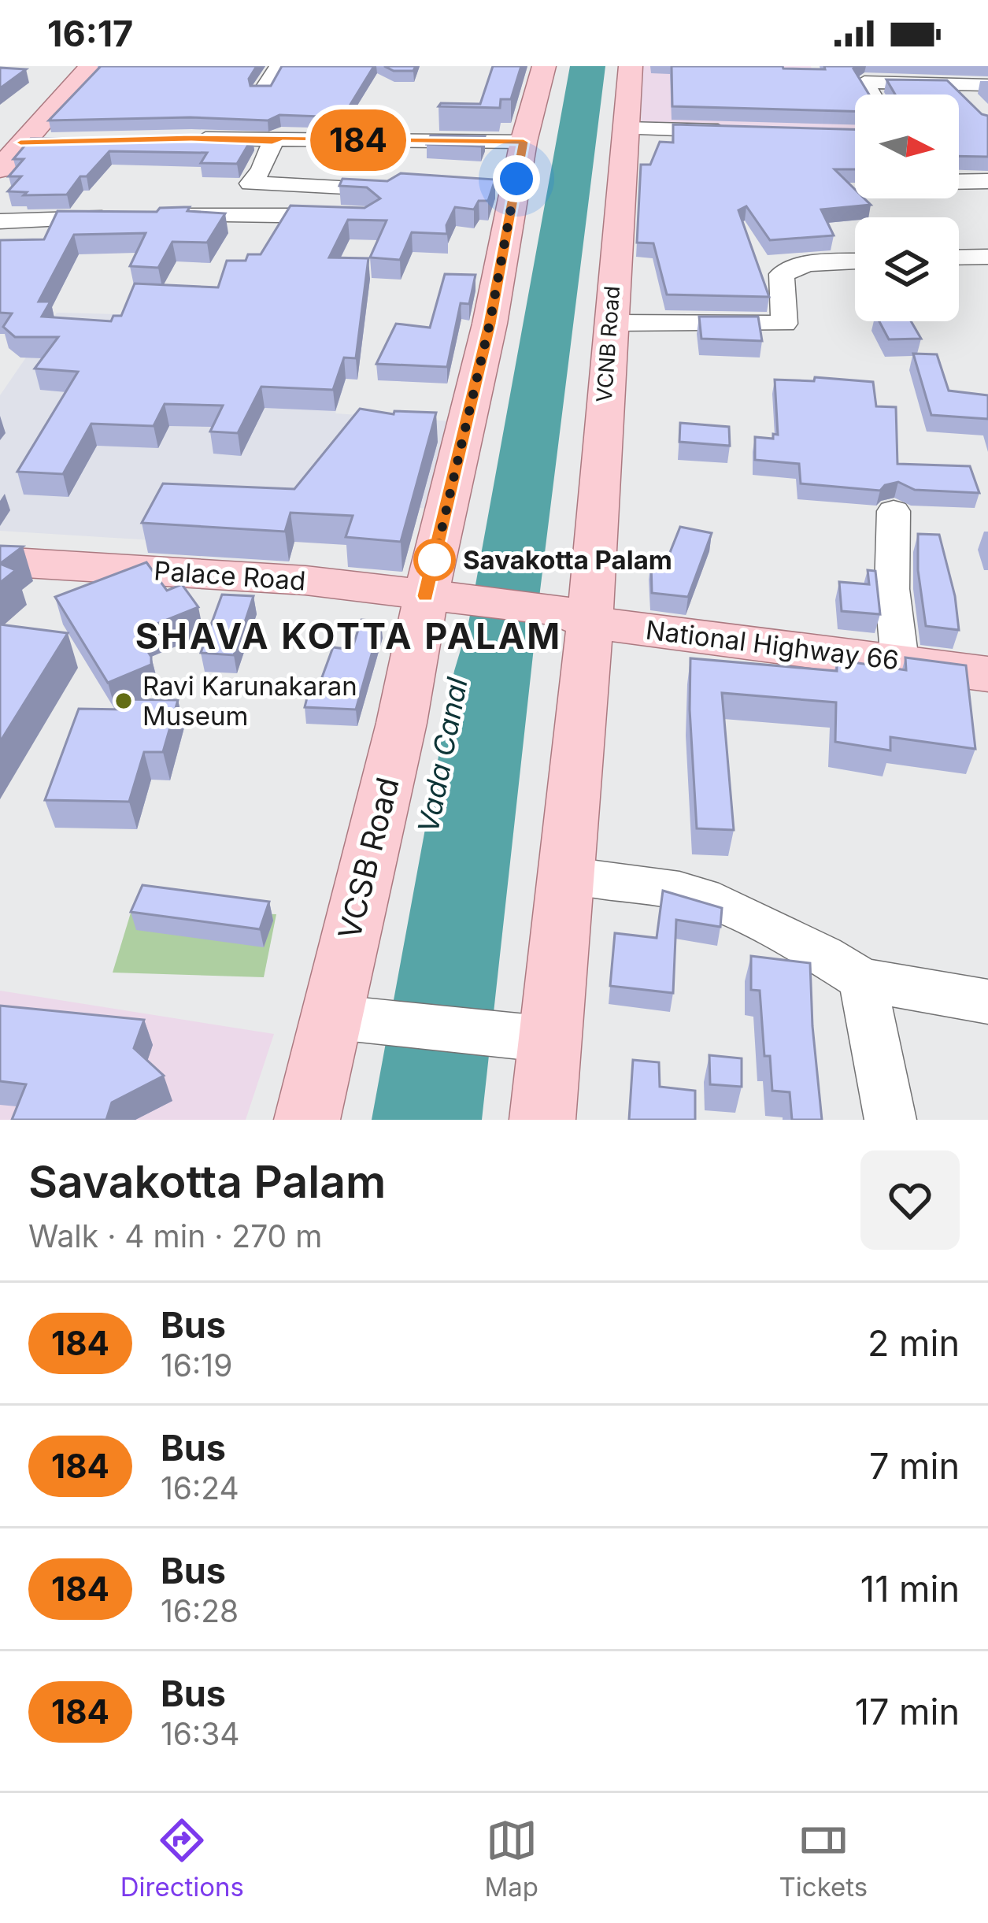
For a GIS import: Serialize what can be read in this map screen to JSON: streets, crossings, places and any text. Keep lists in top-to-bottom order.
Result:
{
  "streets": {
    "main road": [
      "VCNB Road",
      "Palace Road",
      "National Highway 66",
      "VCSB Road"
    ]
  },
  "crossings": [
    ["VCNB Road", "Palace Road"],
    ["VCNB Road", "National Highway 66"],
    ["Palace Road", "National Highway 66"],
    ["Palace Road", "VCSB Road"]
  ],
  "districts": ["SHAVA KOTTA PALAM"],
  "water": ["Vada Canal"],
  "places": ["Savakotta Palam", "Ravi Karunakaran Museum"],
  "lines": ["bus line 184"],
  "north": "right",
  "page": {
    "status": "16:17",
    "on_map": "184",
    "heading": ["Savakotta Palam", "Walk · 4 min · 270 m"],
    "list": [
      {
        "mark": "184",
        "name": "Bus",
        "note": "16:19",
        "value": "2 min"
      },
      {
        "mark": "184",
        "name": "Bus",
        "note": "16:24",
        "value": "7 min"
      },
      {
        "mark": "184",
        "name": "Bus",
        "note": "16:28",
        "value": "11 min"
      },
      {
        "mark": "184",
        "name": "Bus",
        "note": "16:34",
        "value": "17 min"
      }
    ],
    "tabs": ["Directions", "Map", "Tickets"]
  }
}
